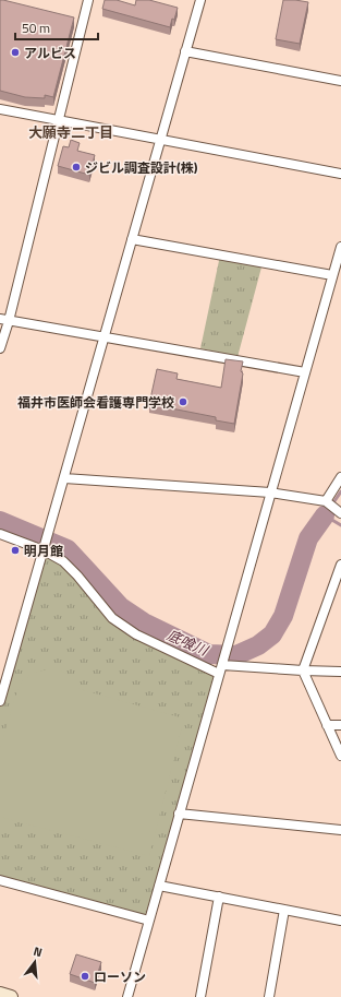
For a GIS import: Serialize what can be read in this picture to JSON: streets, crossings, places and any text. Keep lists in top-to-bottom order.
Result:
{
  "districts": ["大願寺二丁目"],
  "water": ["底喰川"],
  "places": [
    "アルビス",
    "ジビル調査設計(株)",
    "福井市医師会看護専門学校",
    "明月館",
    "ローソン"
  ],
  "scale_bar": "50 m",
  "north": "top"
}
